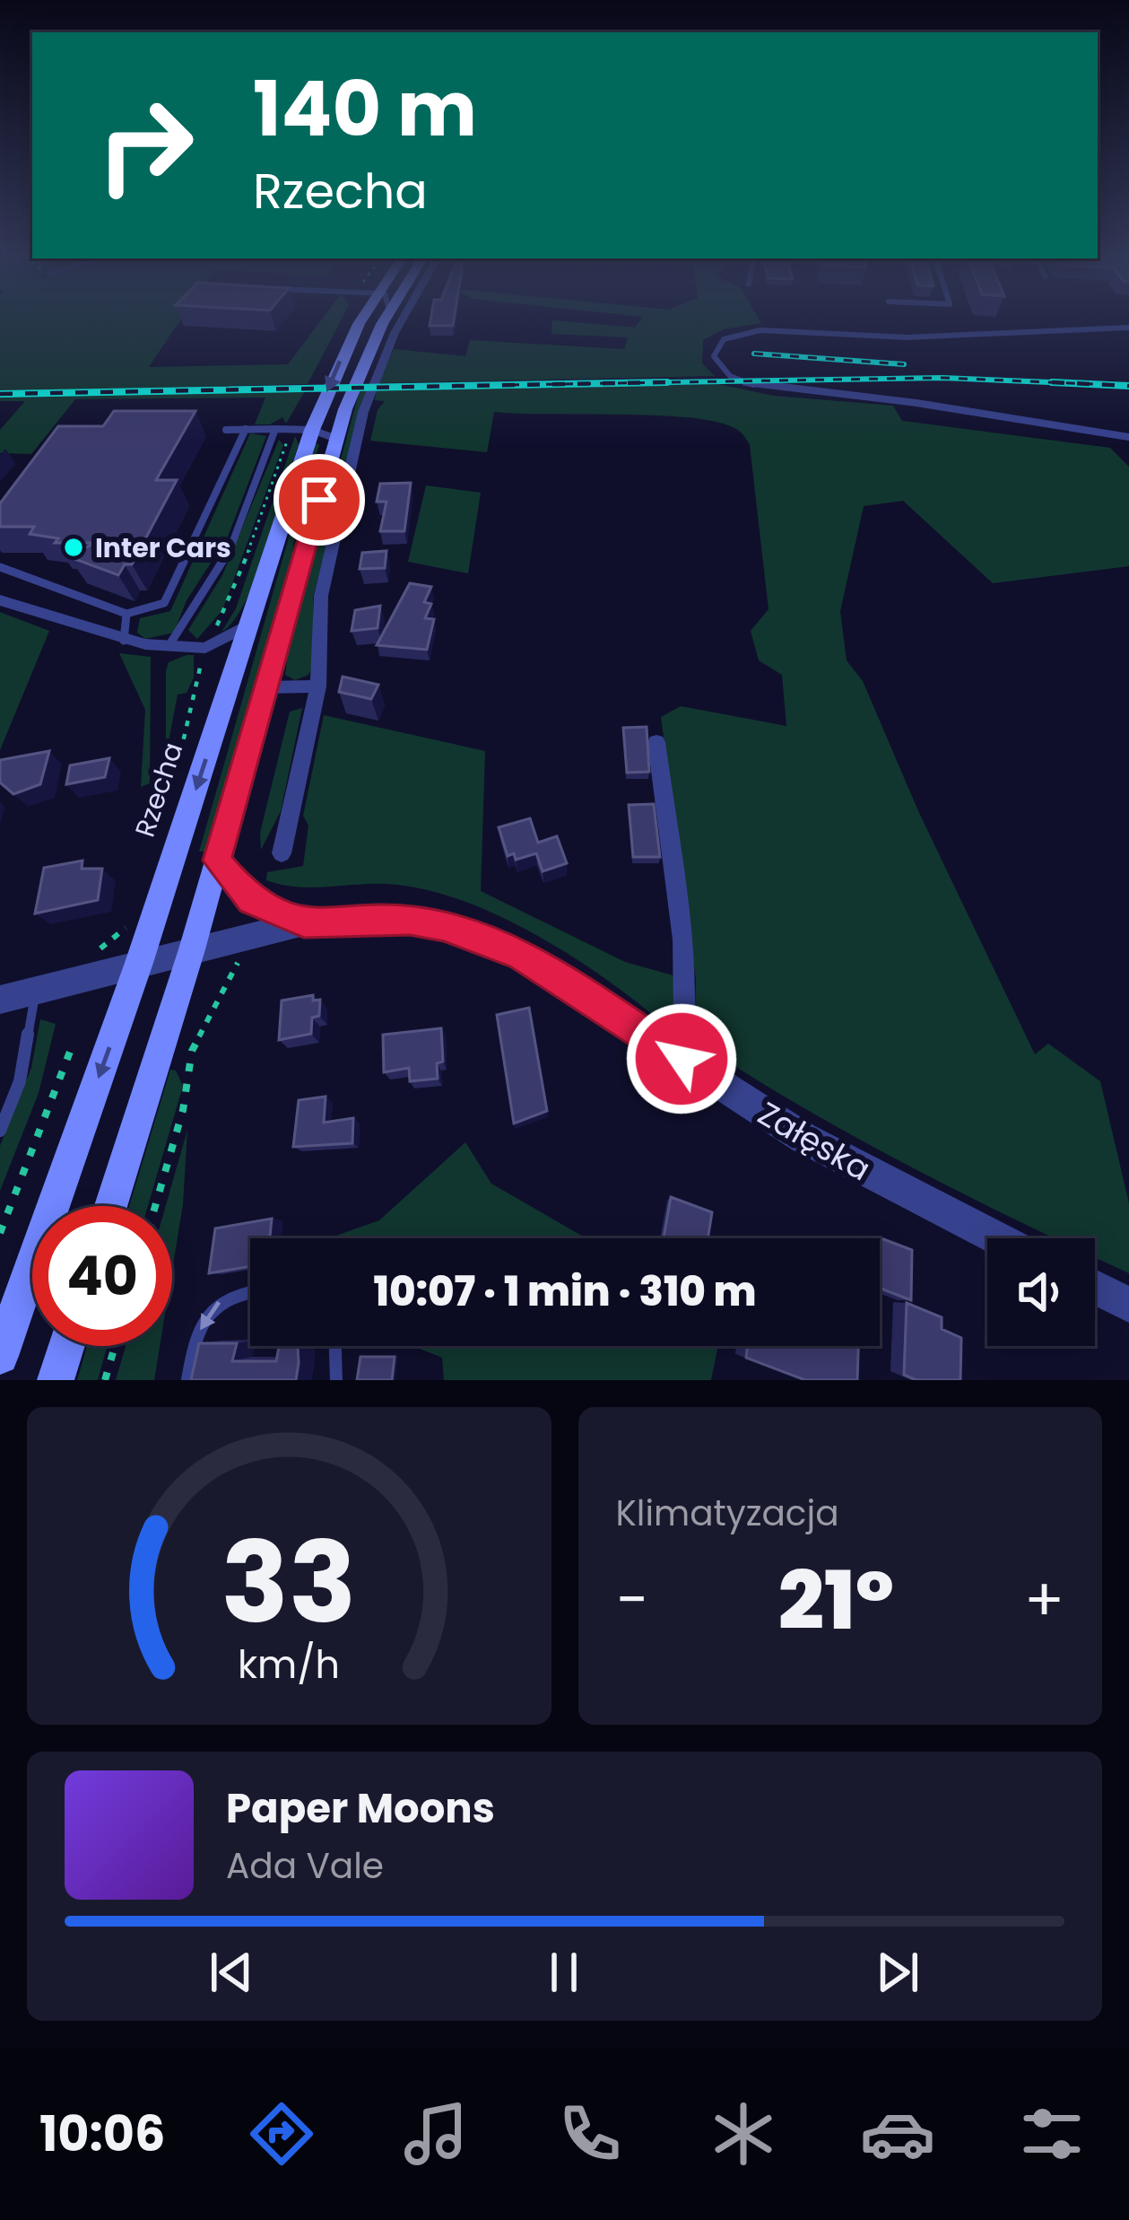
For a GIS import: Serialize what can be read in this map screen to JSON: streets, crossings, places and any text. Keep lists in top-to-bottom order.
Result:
{
  "streets": {
    "main road": ["Rzecha"],
    "street": ["Załęska"]
  },
  "crossings": [
    ["Rzecha", "Załęska"]
  ],
  "places": ["Inter Cars"],
  "page": {
    "turn": ["140 m", "Rzecha"],
    "limit": "40",
    "trip": "10:07 · 1 min · 310 m",
    "tile": "Klimatyzacja",
    "heat": ["−", "21°", "+"],
    "song": ["Paper Moons", "Ada Vale"],
    "tabs": "10:06",
    "gauge": ["33", "km/h"]
  }
}
